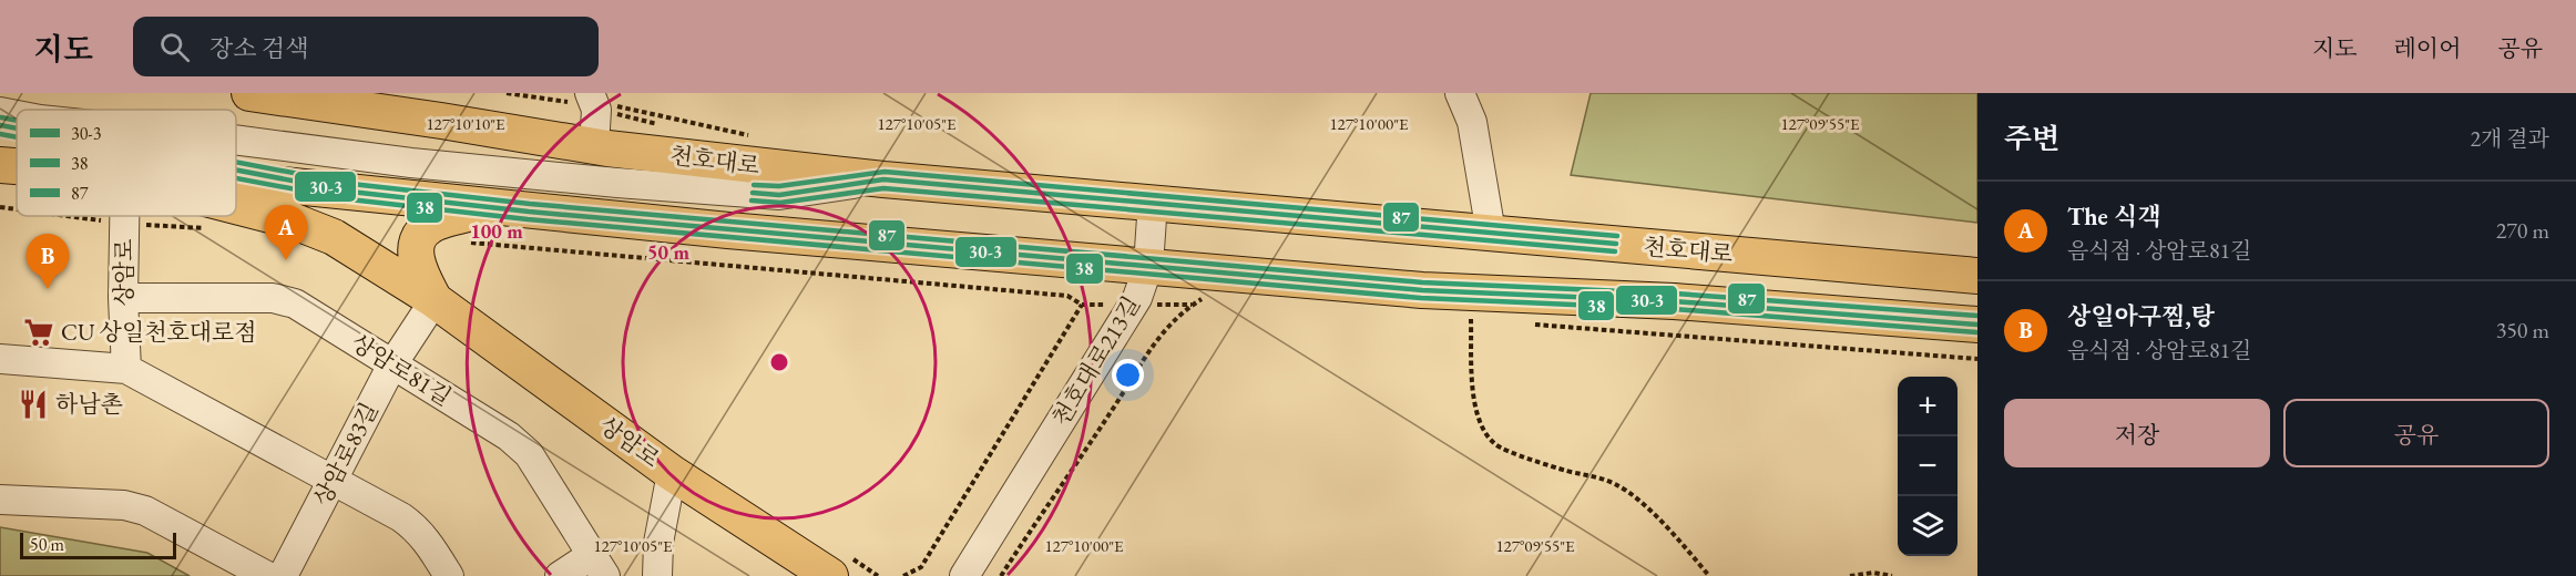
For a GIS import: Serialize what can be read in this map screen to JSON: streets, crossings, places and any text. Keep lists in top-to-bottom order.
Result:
{
  "streets": {
    "main road": ["천호대로", "상암로"],
    "street": ["천호대로213길", "상암로81길", "상암로83길"]
  },
  "crossings": [
    ["천호대로", "천호대로213길"],
    ["상암로", "상암로81길"],
    ["상암로", "상암로83길"],
    ["상암로81길", "상암로83길"]
  ],
  "places": {
    "supermarket": ["CU 상일천호대로점"],
    "restaurant": ["하남촌"]
  },
  "lines": ["transit line 87", "transit line 30-3", "transit line 38"],
  "legend": ["30-3", "38", "87"],
  "scale_bar": "50 m",
  "page": {
    "header": "지도",
    "search": "장소 검색",
    "nav": ["지도", "레이어", "공유"],
    "heading": ["주변", "2개 결과"],
    "list": [
      {
        "mark": "A",
        "name": "The 식객",
        "note": "음식점 · 상암로81길",
        "value": "270 m"
      },
      {
        "mark": "B",
        "name": "상일아구찜,탕",
        "note": "음식점 · 상암로81길",
        "value": "350 m"
      }
    ],
    "pins": ["A", "B"],
    "map_buttons": ["+", "−"],
    "buttons": ["저장", "공유"],
    "scale": "50 m"
  },
  "coordinates": [
    "127°10'10\"E",
    "127°10'05\"E",
    "127°10'00\"E",
    "127°09'55\"E"
  ],
  "rings": ["100 m", "50 m"]
}
